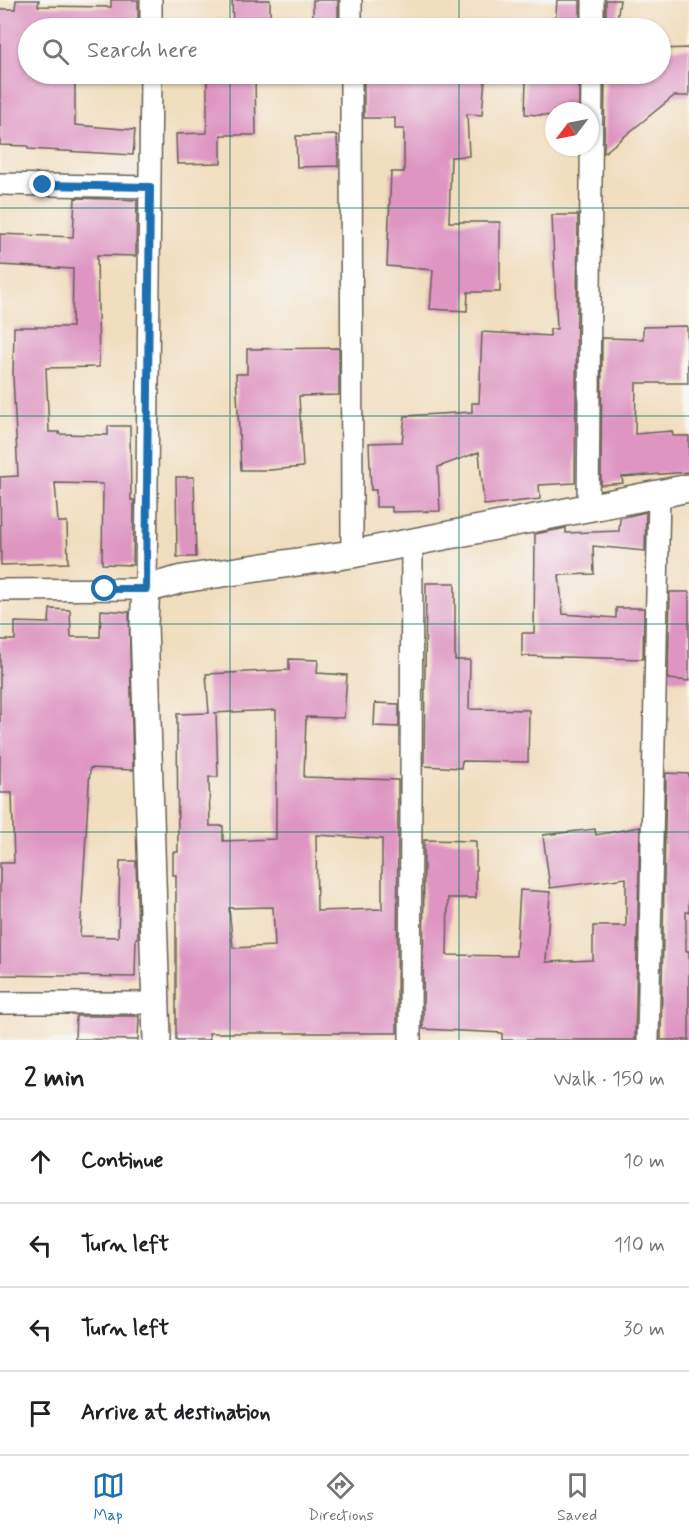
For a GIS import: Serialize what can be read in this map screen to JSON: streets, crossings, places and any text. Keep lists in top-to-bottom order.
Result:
{
  "north": "bottom left",
  "page": {
    "search": "Search here",
    "heading": ["2 min", "Walk · 150 m"],
    "list": [
      ["Continue", "10 m"],
      ["Turn left", "110 m"],
      ["Turn left", "30 m"],
      "Arrive at destination"
    ],
    "nav": ["Map", "Directions", "Saved"]
  }
}
